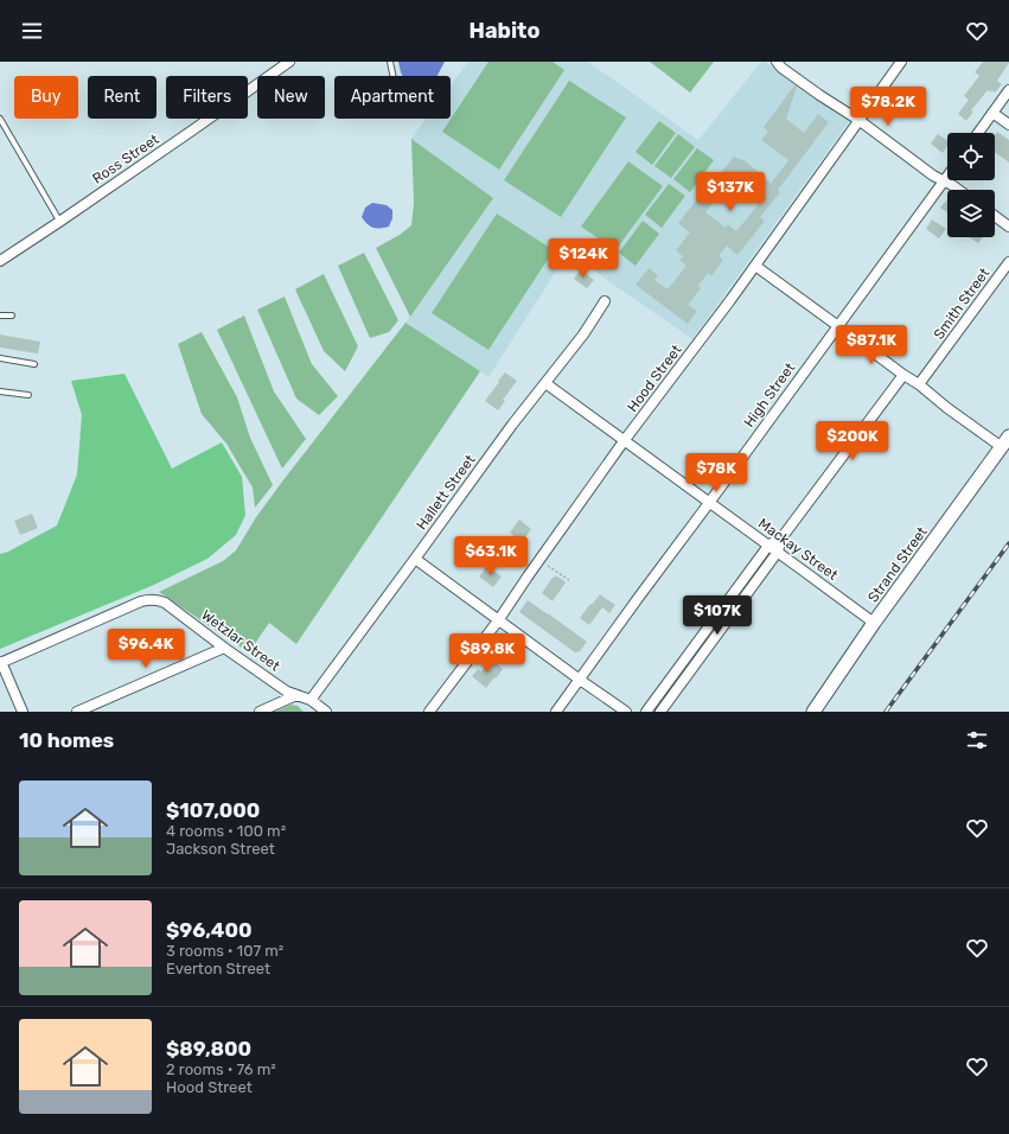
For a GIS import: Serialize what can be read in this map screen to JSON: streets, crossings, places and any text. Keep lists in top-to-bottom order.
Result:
{
  "streets": {
    "street": [
      "Ross Street",
      "Smith Street",
      "Hood Street",
      "High Street",
      "Hallett Street",
      "Mackay Street",
      "Strand Street",
      "Wetzlar Street"
    ]
  },
  "crossings": [
    ["Hood Street", "Mackay Street"],
    ["High Street", "Mackay Street"],
    ["Hallett Street", "Mackay Street"],
    ["Hallett Street", "Wetzlar Street"],
    ["Mackay Street", "Strand Street"]
  ],
  "page": {
    "header": "Habito",
    "chip": [
      "Buy",
      "Rent",
      "Filters",
      "New",
      "Apartment"
    ],
    "price": [
      "$78.2K",
      "$137K",
      "$124K",
      "$87.1K",
      "$200K",
      "$78K",
      "$63.1K",
      "$107K",
      "$96.4K",
      "$89.8K"
    ],
    "heading": "10 homes",
    "list": [
      {
        "name": "$107,000",
        "note": "4 rooms · 100 m² · Jackson Street"
      },
      {
        "name": "$96,400",
        "note": "3 rooms · 107 m² · Everton Street"
      },
      {
        "name": "$89,800",
        "note": "2 rooms · 76 m² · Hood Street"
      }
    ]
  }
}
